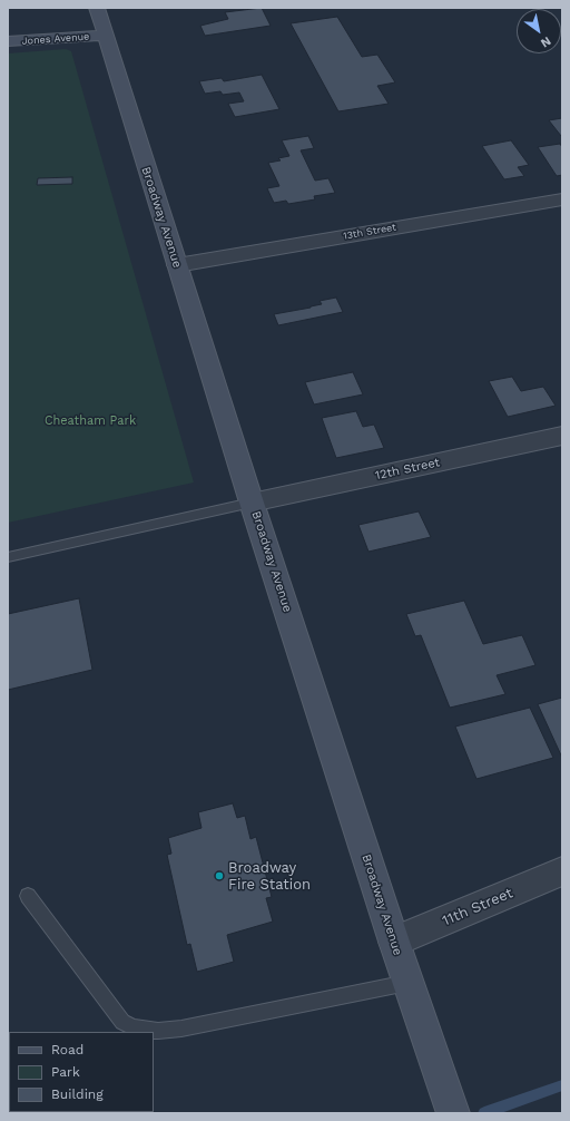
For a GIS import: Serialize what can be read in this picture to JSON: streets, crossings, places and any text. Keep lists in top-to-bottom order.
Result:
{
  "streets": {
    "main road": ["Jones Avenue", "Broadway Avenue"],
    "street": ["13th Street", "12th Street", "11th Street"]
  },
  "crossings": [
    ["Jones Avenue", "Broadway Avenue"],
    ["Broadway Avenue", "13th Street"],
    ["Broadway Avenue", "12th Street"],
    ["Broadway Avenue", "11th Street"]
  ],
  "parks": ["Cheatham Park"],
  "places": ["Broadway Fire Station"],
  "legend": ["Road", "Park", "Building"],
  "north": "bottom right"
}
